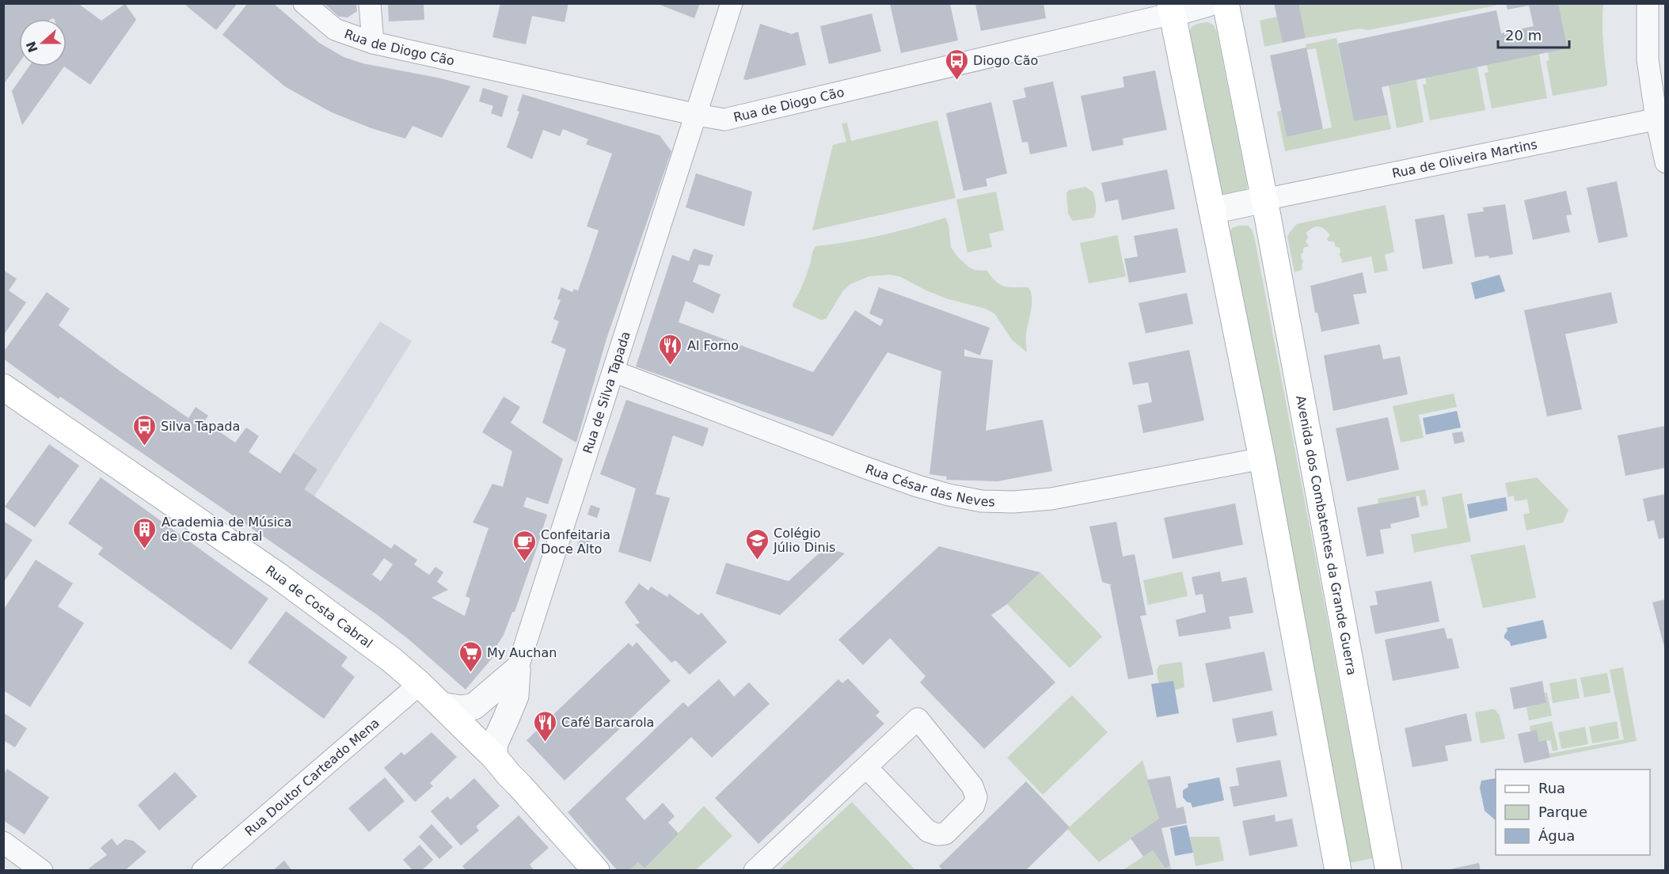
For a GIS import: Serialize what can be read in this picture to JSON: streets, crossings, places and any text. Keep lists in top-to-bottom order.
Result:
{
  "streets": {
    "main road": ["Avenida dos Combatentes da Grande Guerra", "Rua de Costa Cabral"],
    "street": [
      "Rua de Diogo Cão",
      "Rua de Oliveira Martins",
      "Rua de Silva Tapada",
      "Rua César das Neves",
      "Rua Doutor Carteado Mena"
    ]
  },
  "crossings": [
    ["Rua de Diogo Cão", "Rua de Silva Tapada"],
    ["Rua de Oliveira Martins", "Avenida dos Combatentes da Grande Guerra"],
    ["Rua de Silva Tapada", "Rua César das Neves"],
    ["Rua de Costa Cabral", "Rua Doutor Carteado Mena"]
  ],
  "places": {
    "bus stop": ["Diogo Cão", "Silva Tapada"],
    "restaurant": ["Al Forno", "Café Barcarola"],
    "building": ["Academia de Música de Costa Cabral"],
    "school or university": ["Colégio Júlio Dinis"],
    "cafe": ["Confeitaria Doce Alto"],
    "supermarket": ["My Auchan"]
  },
  "legend": ["Rua", "Parque", "Água"],
  "scale_bar": "20 m",
  "north": "left"
}
